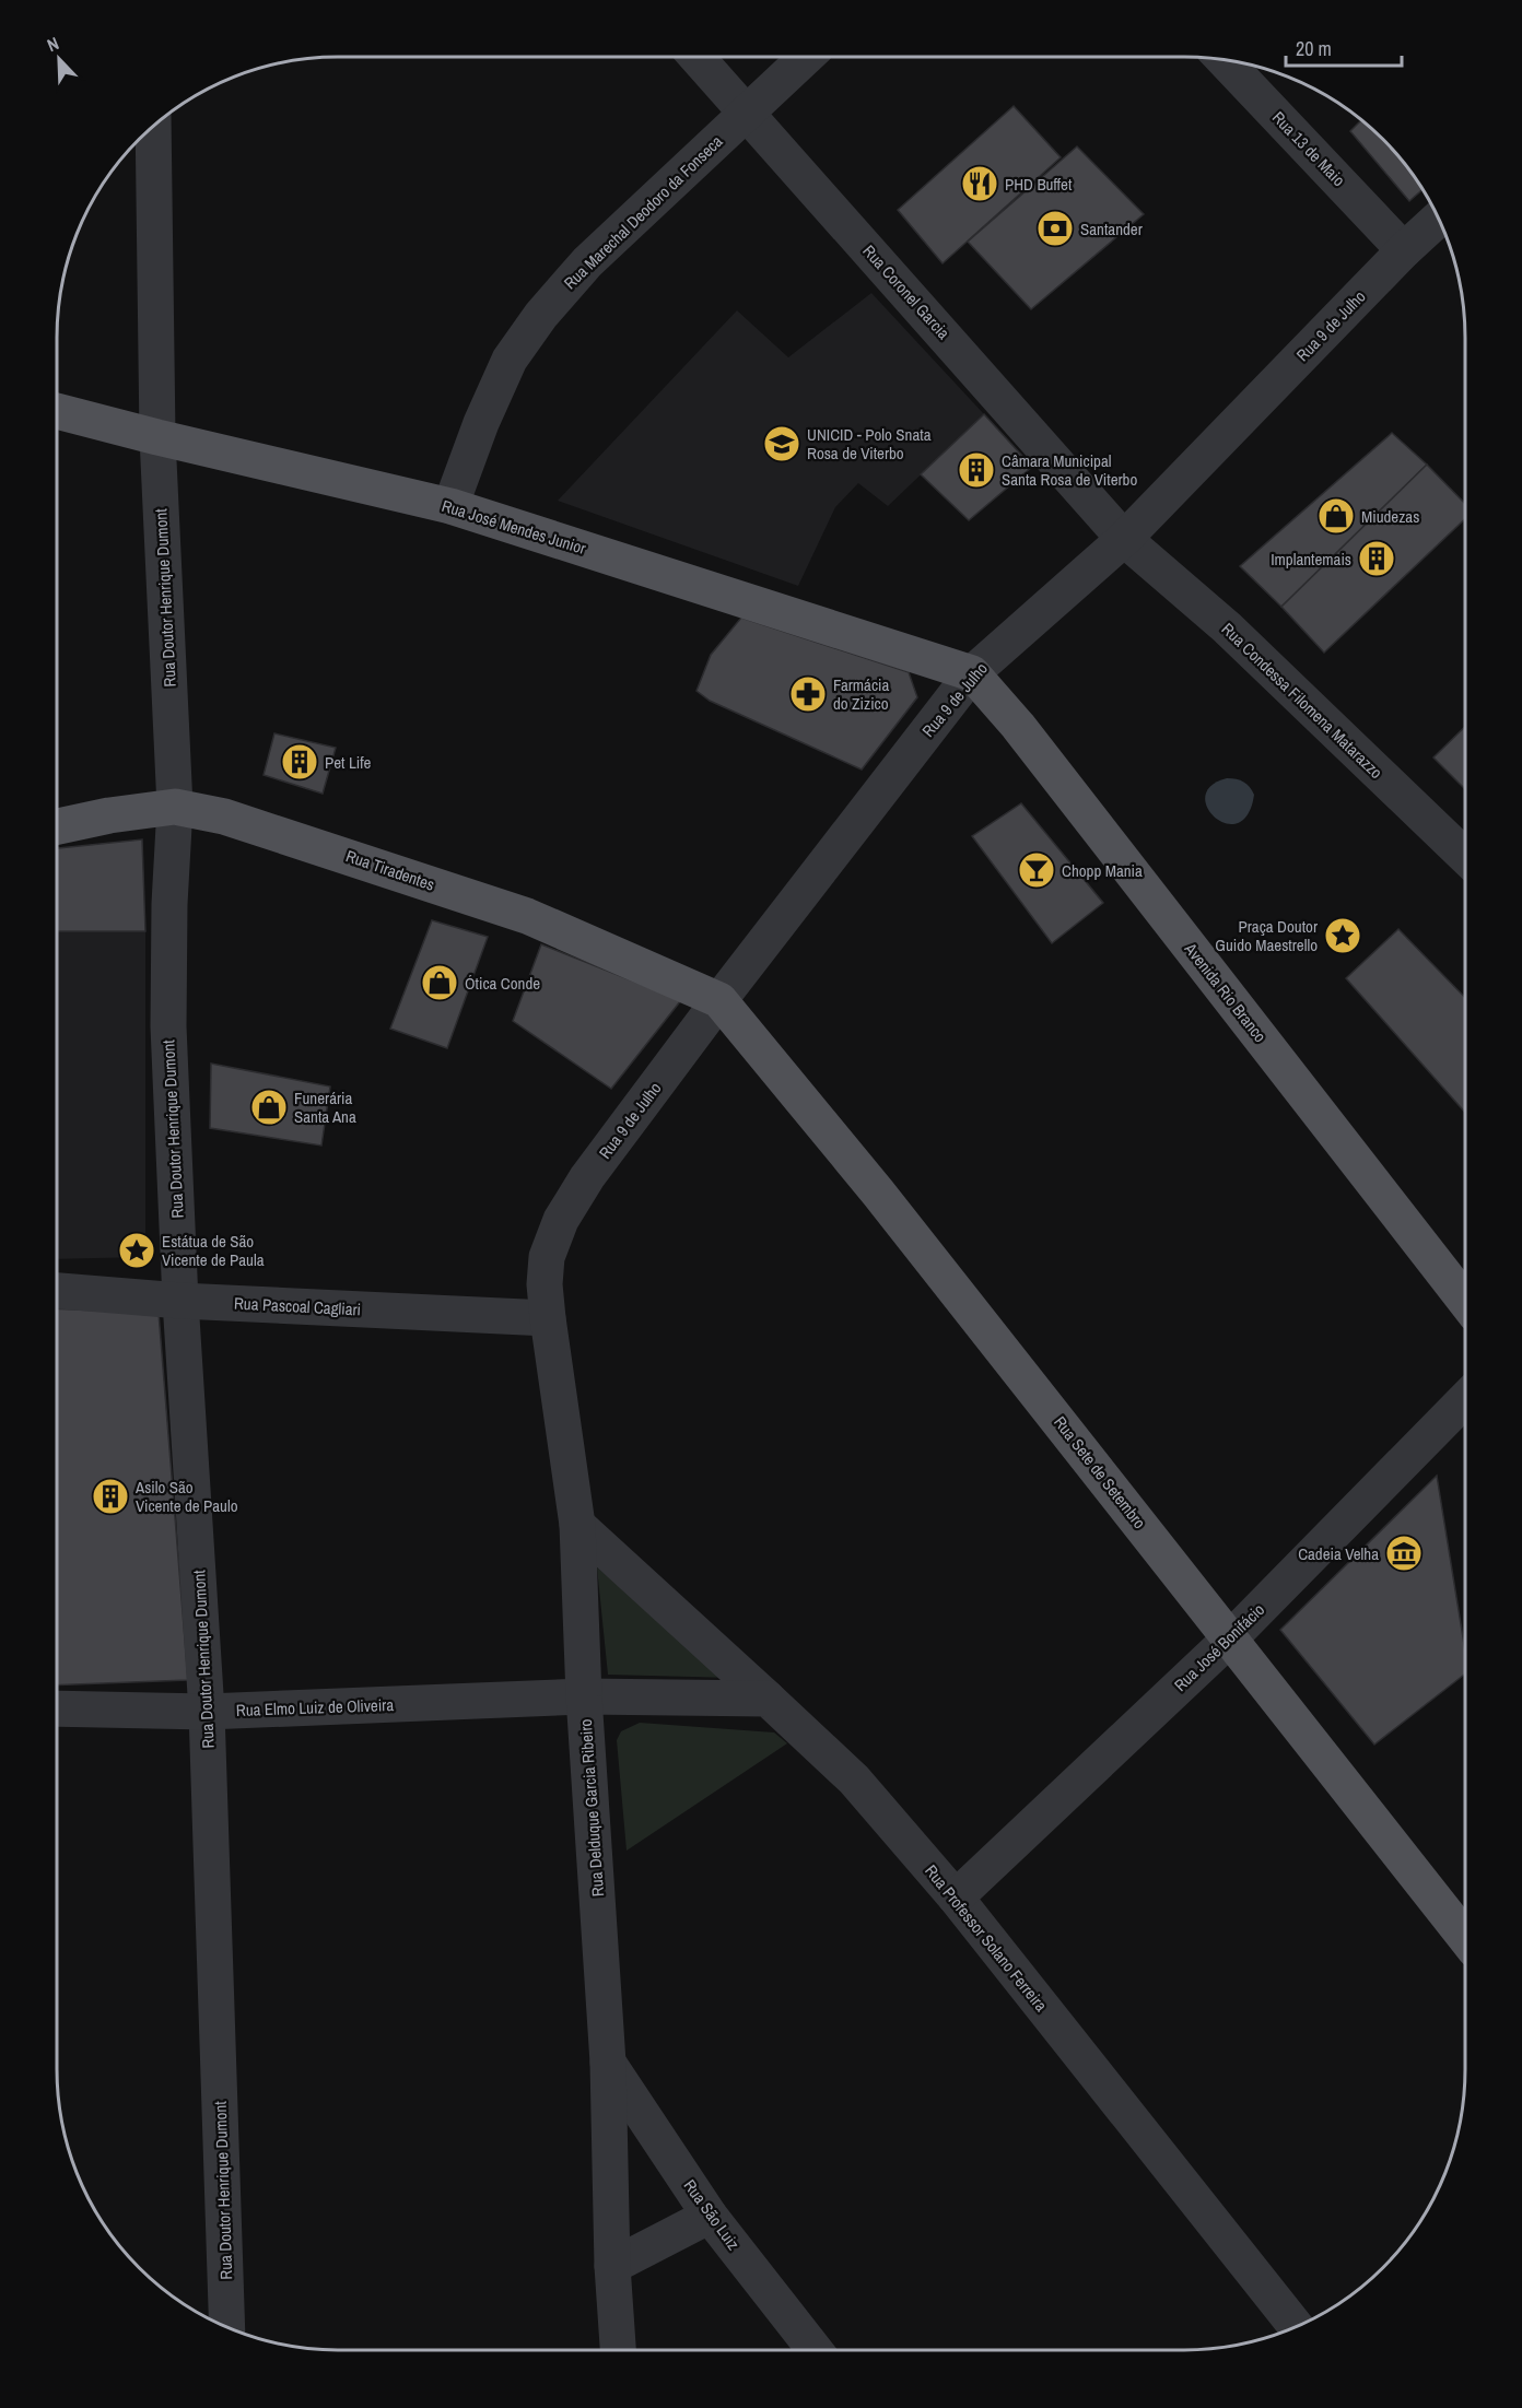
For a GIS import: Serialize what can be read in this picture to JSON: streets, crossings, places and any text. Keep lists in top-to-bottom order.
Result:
{
  "streets": {
    "main road": [
      "Rua José Mendes Junior",
      "Rua Tiradentes",
      "Avenida Rio Branco",
      "Rua Sete de Setembro"
    ],
    "street": [
      "Rua 13 de Maio",
      "Rua Marechal Deodoro da Fonseca",
      "Rua Coronel Garcia",
      "Rua 9 de Julho",
      "Rua Doutor Henrique Dumont",
      "Rua Condessa Filomena Matarazzo",
      "Rua Pascoal Cagliari",
      "Rua José Bonifácio",
      "Rua Elmo Luiz de Oliveira",
      "Rua Delduque Garcia Ribeiro",
      "Rua Professor Solano Ferreira",
      "Rua São Luiz"
    ]
  },
  "crossings": [
    ["Rua 13 de Maio", "Rua 9 de Julho"],
    ["Rua Marechal Deodoro da Fonseca", "Rua Coronel Garcia"],
    ["Rua Marechal Deodoro da Fonseca", "Rua José Mendes Junior"],
    ["Rua Coronel Garcia", "Rua 9 de Julho"],
    ["Rua Coronel Garcia", "Rua Condessa Filomena Matarazzo"],
    ["Rua 9 de Julho", "Rua José Mendes Junior"],
    ["Rua 9 de Julho", "Rua Condessa Filomena Matarazzo"],
    ["Rua 9 de Julho", "Rua Tiradentes"],
    ["Rua 9 de Julho", "Avenida Rio Branco"],
    ["Rua 9 de Julho", "Rua Sete de Setembro"],
    ["Rua 9 de Julho", "Rua Delduque Garcia Ribeiro"],
    ["Rua José Mendes Junior", "Rua Doutor Henrique Dumont"],
    ["Rua José Mendes Junior", "Avenida Rio Branco"],
    ["Rua Doutor Henrique Dumont", "Rua Tiradentes"],
    ["Rua Doutor Henrique Dumont", "Rua Pascoal Cagliari"],
    ["Rua Doutor Henrique Dumont", "Rua Elmo Luiz de Oliveira"],
    ["Rua Tiradentes", "Rua Sete de Setembro"],
    ["Rua Pascoal Cagliari", "Rua Delduque Garcia Ribeiro"],
    ["Rua Sete de Setembro", "Rua José Bonifácio"],
    ["Rua José Bonifácio", "Rua Professor Solano Ferreira"],
    ["Rua Elmo Luiz de Oliveira", "Rua Delduque Garcia Ribeiro"],
    ["Rua Delduque Garcia Ribeiro", "Rua Professor Solano Ferreira"],
    ["Rua Delduque Garcia Ribeiro", "Rua São Luiz"]
  ],
  "places": {
    "restaurant": ["PHD Buffet"],
    "bank": ["Santander"],
    "school or university": ["UNICID - Polo Snata Rosa de Viterbo"],
    "building": [
      "Câmara Municipal Santa Rosa de Viterbo",
      "Implantemais",
      "Pet Life",
      "Asilo São Vicente de Paulo"
    ],
    "shop": ["Miudezas", "Ótica Conde", "Funerária Santa Ana"],
    "pharmacy": ["Farmácia do Zizico"],
    "bar": ["Chopp Mania"],
    "place": ["Praça Doutor Guido Maestrello", "Estátua de São Vicente de Paula"],
    "museum": ["Cadeia Velha"]
  },
  "scale_bar": "20 m",
  "north": "top left"
}
